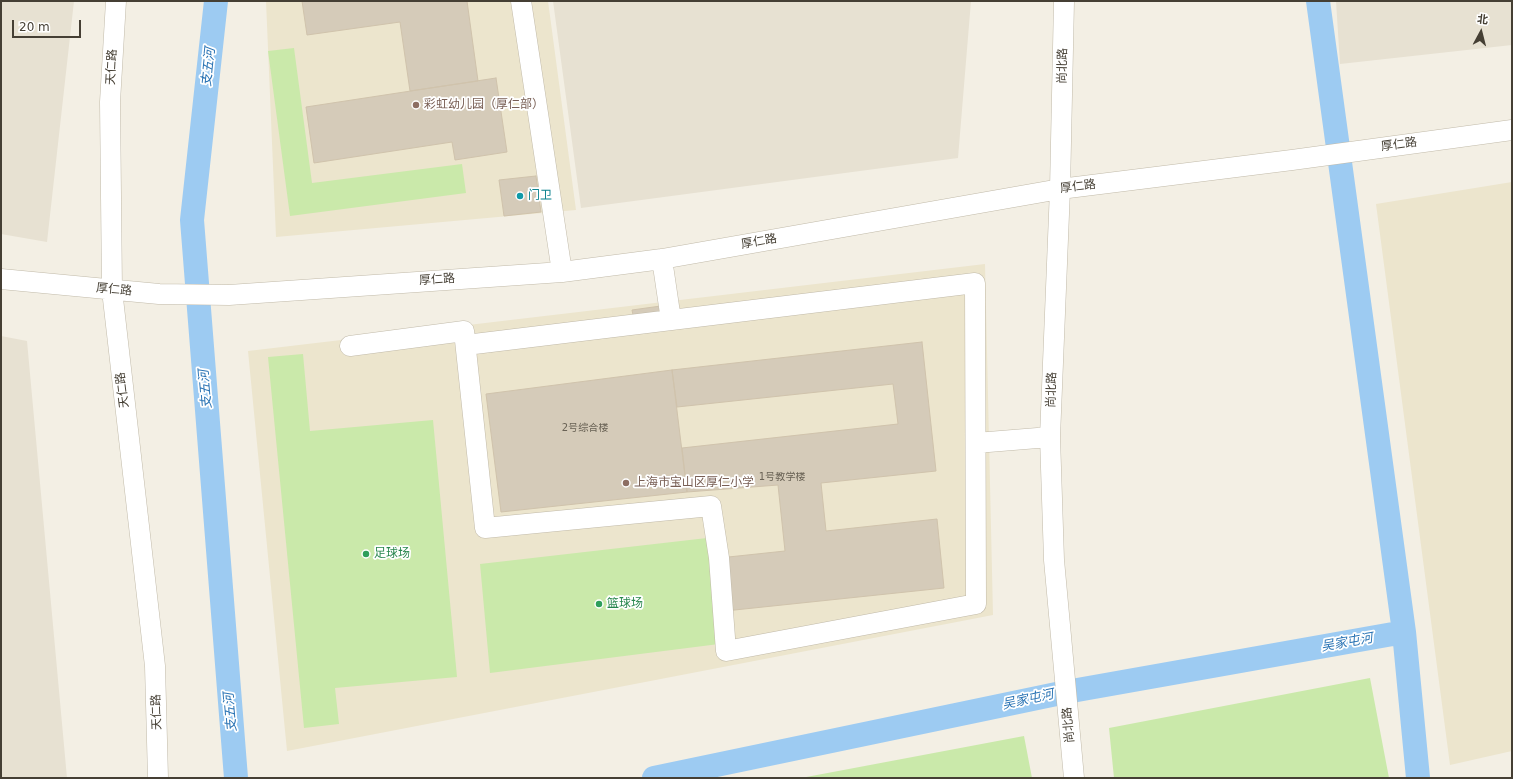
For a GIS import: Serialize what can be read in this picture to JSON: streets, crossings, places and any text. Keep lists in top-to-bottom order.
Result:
{
  "streets": {
    "street": ["尚北路", "天仁路", "厚仁路"]
  },
  "crossings": [
    ["尚北路", "厚仁路"],
    ["天仁路", "厚仁路"]
  ],
  "water": ["支五河", "吴家屯河"],
  "places": [
    "彩虹幼儿园（厚仁部）",
    "门卫",
    "上海市宝山区厚仁小学",
    "足球场",
    "篮球场"
  ],
  "house_numbers": ["2号综合楼", "1号教学楼"],
  "scale_bar": "20 m",
  "north": "top"
}
